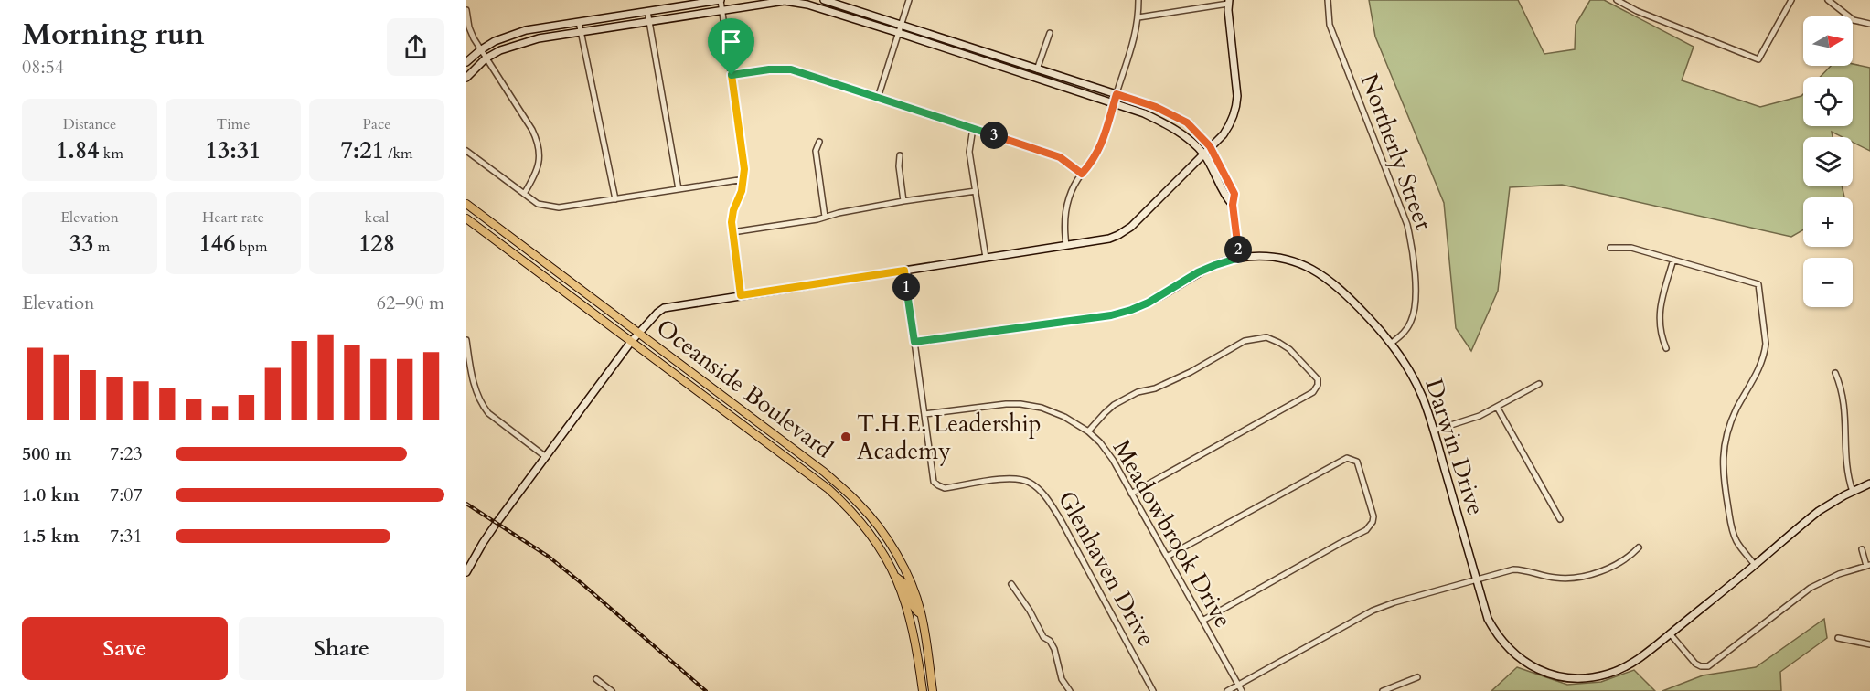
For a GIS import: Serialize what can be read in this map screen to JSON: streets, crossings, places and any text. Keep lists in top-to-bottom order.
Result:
{
  "streets": {
    "main road": ["Oceanside Boulevard"],
    "street": [
      "Northerly Street",
      "Darwin Drive",
      "Meadowbrook Drive",
      "Glenhaven Drive"
    ]
  },
  "crossings": [
    ["Northerly Street", "Darwin Drive"],
    ["Darwin Drive", "Glenhaven Drive"],
    ["Meadowbrook Drive", "Glenhaven Drive"]
  ],
  "places": ["T.H.E. Leadership Academy"],
  "north": "right",
  "page": {
    "heading": ["Morning run", "08:54"],
    "map_buttons": ["+", "−"],
    "stats": [
      ["Distance", "1.84 km"],
      ["Time", "13:31"],
      ["Pace", "7:21 /km"],
      ["Elevation", "33 m"],
      ["Heart rate", "146 bpm"],
      ["kcal", "128"]
    ],
    "pins": ["3", "2", "1"],
    "chart": ["Elevation", "62–90 m"],
    "list": [
      {
        "name": "500 m",
        "note": "7:23"
      },
      {
        "name": "1.0 km",
        "note": "7:07"
      },
      {
        "name": "1.5 km",
        "note": "7:31"
      }
    ],
    "buttons": ["Save", "Share"]
  }
}
